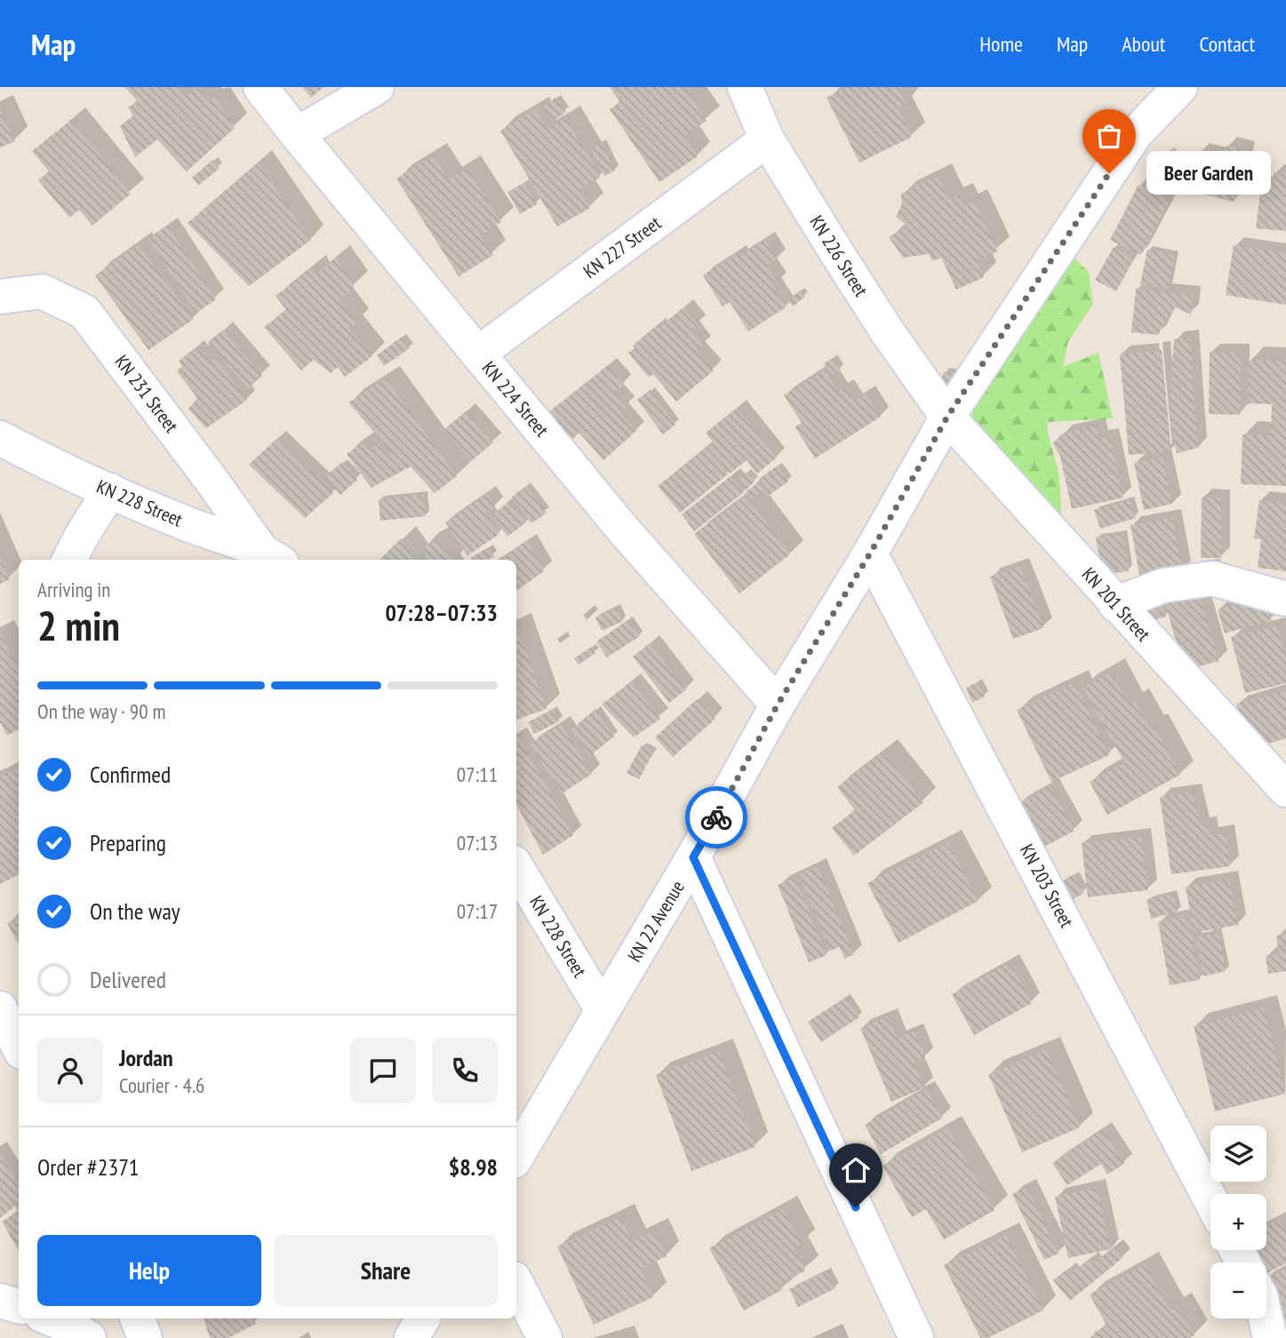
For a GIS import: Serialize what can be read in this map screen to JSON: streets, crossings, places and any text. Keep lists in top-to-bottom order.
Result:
{
  "streets": {
    "street": [
      "KN 227 Street",
      "KN 226 Street",
      "KN 231 Street",
      "KN 224 Street",
      "KN 228 Street",
      "KN 201 Street",
      "KN 203 Street",
      "KN 22 Avenue"
    ]
  },
  "crossings": [
    ["KN 227 Street", "KN 226 Street"],
    ["KN 227 Street", "KN 224 Street"],
    ["KN 226 Street", "KN 201 Street"],
    ["KN 226 Street", "KN 22 Avenue"],
    ["KN 231 Street", "KN 228 Street"],
    ["KN 224 Street", "KN 22 Avenue"],
    ["KN 228 Street", "KN 22 Avenue"],
    ["KN 201 Street", "KN 22 Avenue"],
    ["KN 203 Street", "KN 22 Avenue"]
  ],
  "places": ["Beer Garden"],
  "page": {
    "header": "Map",
    "nav": [
      "Home",
      "Map",
      "About",
      "Contact"
    ],
    "bubble": "Beer Garden",
    "heading": ["2 min", "Arriving in", "07:28–07:33"],
    "panel": [
      "Jordan",
      "Courier · 4.6",
      "Order #2371",
      "$8.98"
    ],
    "bar": "On the way · 90 m",
    "list": [
      ["Confirmed", "07:11"],
      ["Preparing", "07:13"],
      ["On the way", "07:17"],
      "Delivered"
    ],
    "map_buttons": ["+", "−"],
    "buttons": ["Help", "Share"]
  }
}
